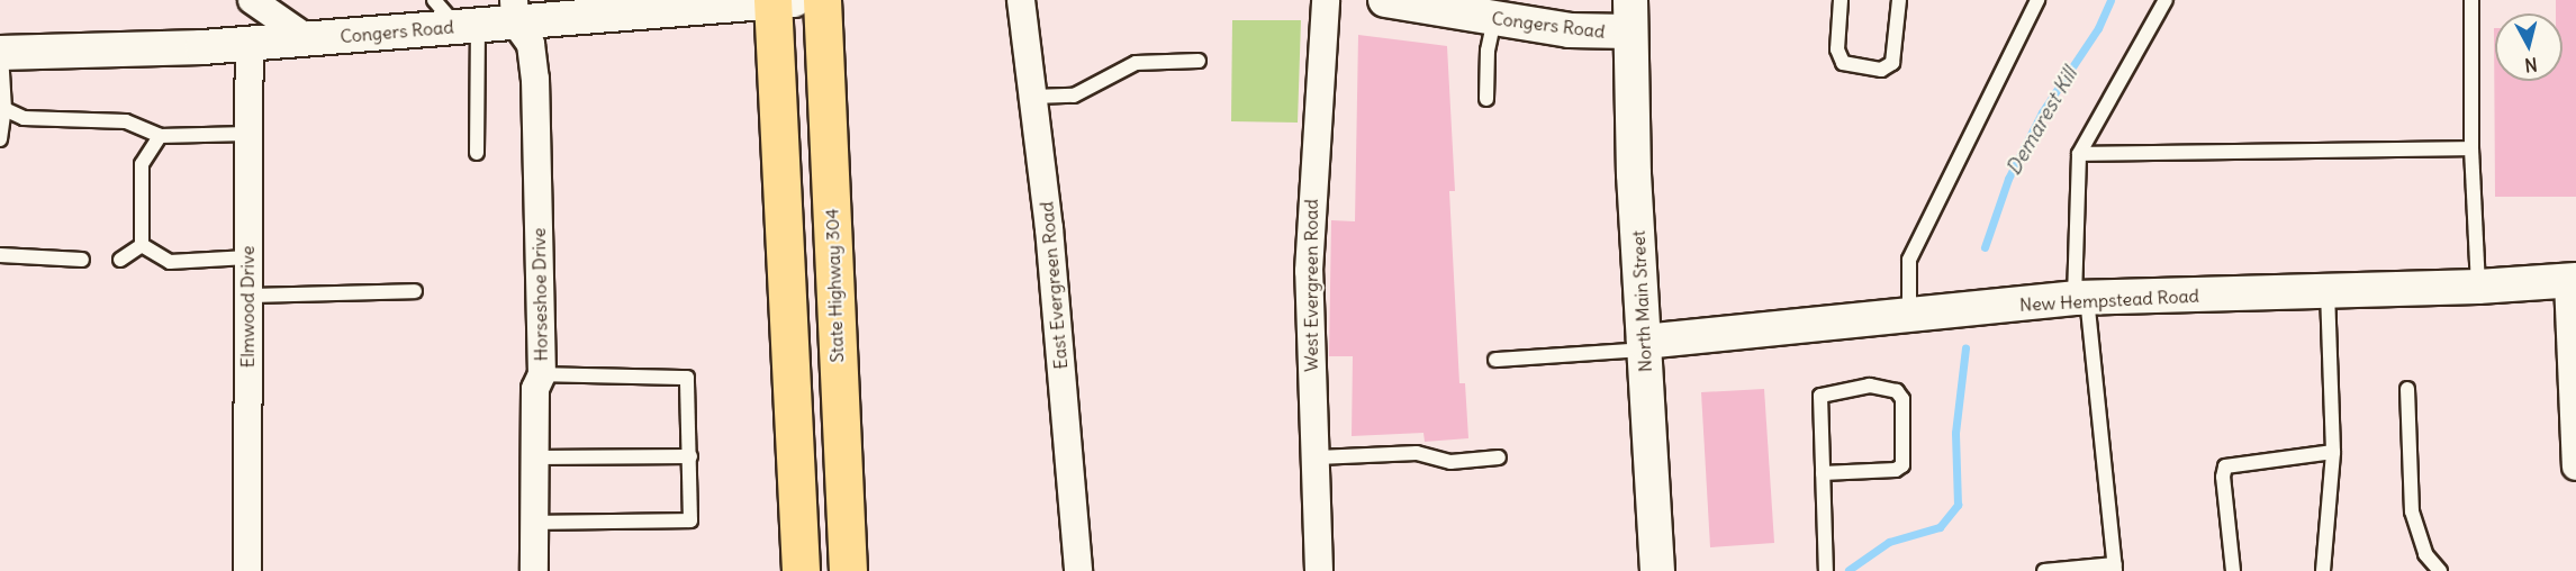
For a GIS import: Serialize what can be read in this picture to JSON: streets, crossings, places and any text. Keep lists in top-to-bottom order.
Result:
{
  "streets": {
    "main road": ["State Highway 304"],
    "street": [
      "Congers Road",
      "East Evergreen Road",
      "West Evergreen Road",
      "Horseshoe Drive",
      "New Hempstead Road",
      "North Main Street",
      "Elmwood Drive"
    ]
  },
  "crossings": [
    ["Congers Road", "Horseshoe Drive"],
    ["Congers Road", "North Main Street"],
    ["Congers Road", "Elmwood Drive"],
    ["New Hempstead Road", "North Main Street"]
  ],
  "water": ["Demarest Kill"],
  "north": "bottom"
}
